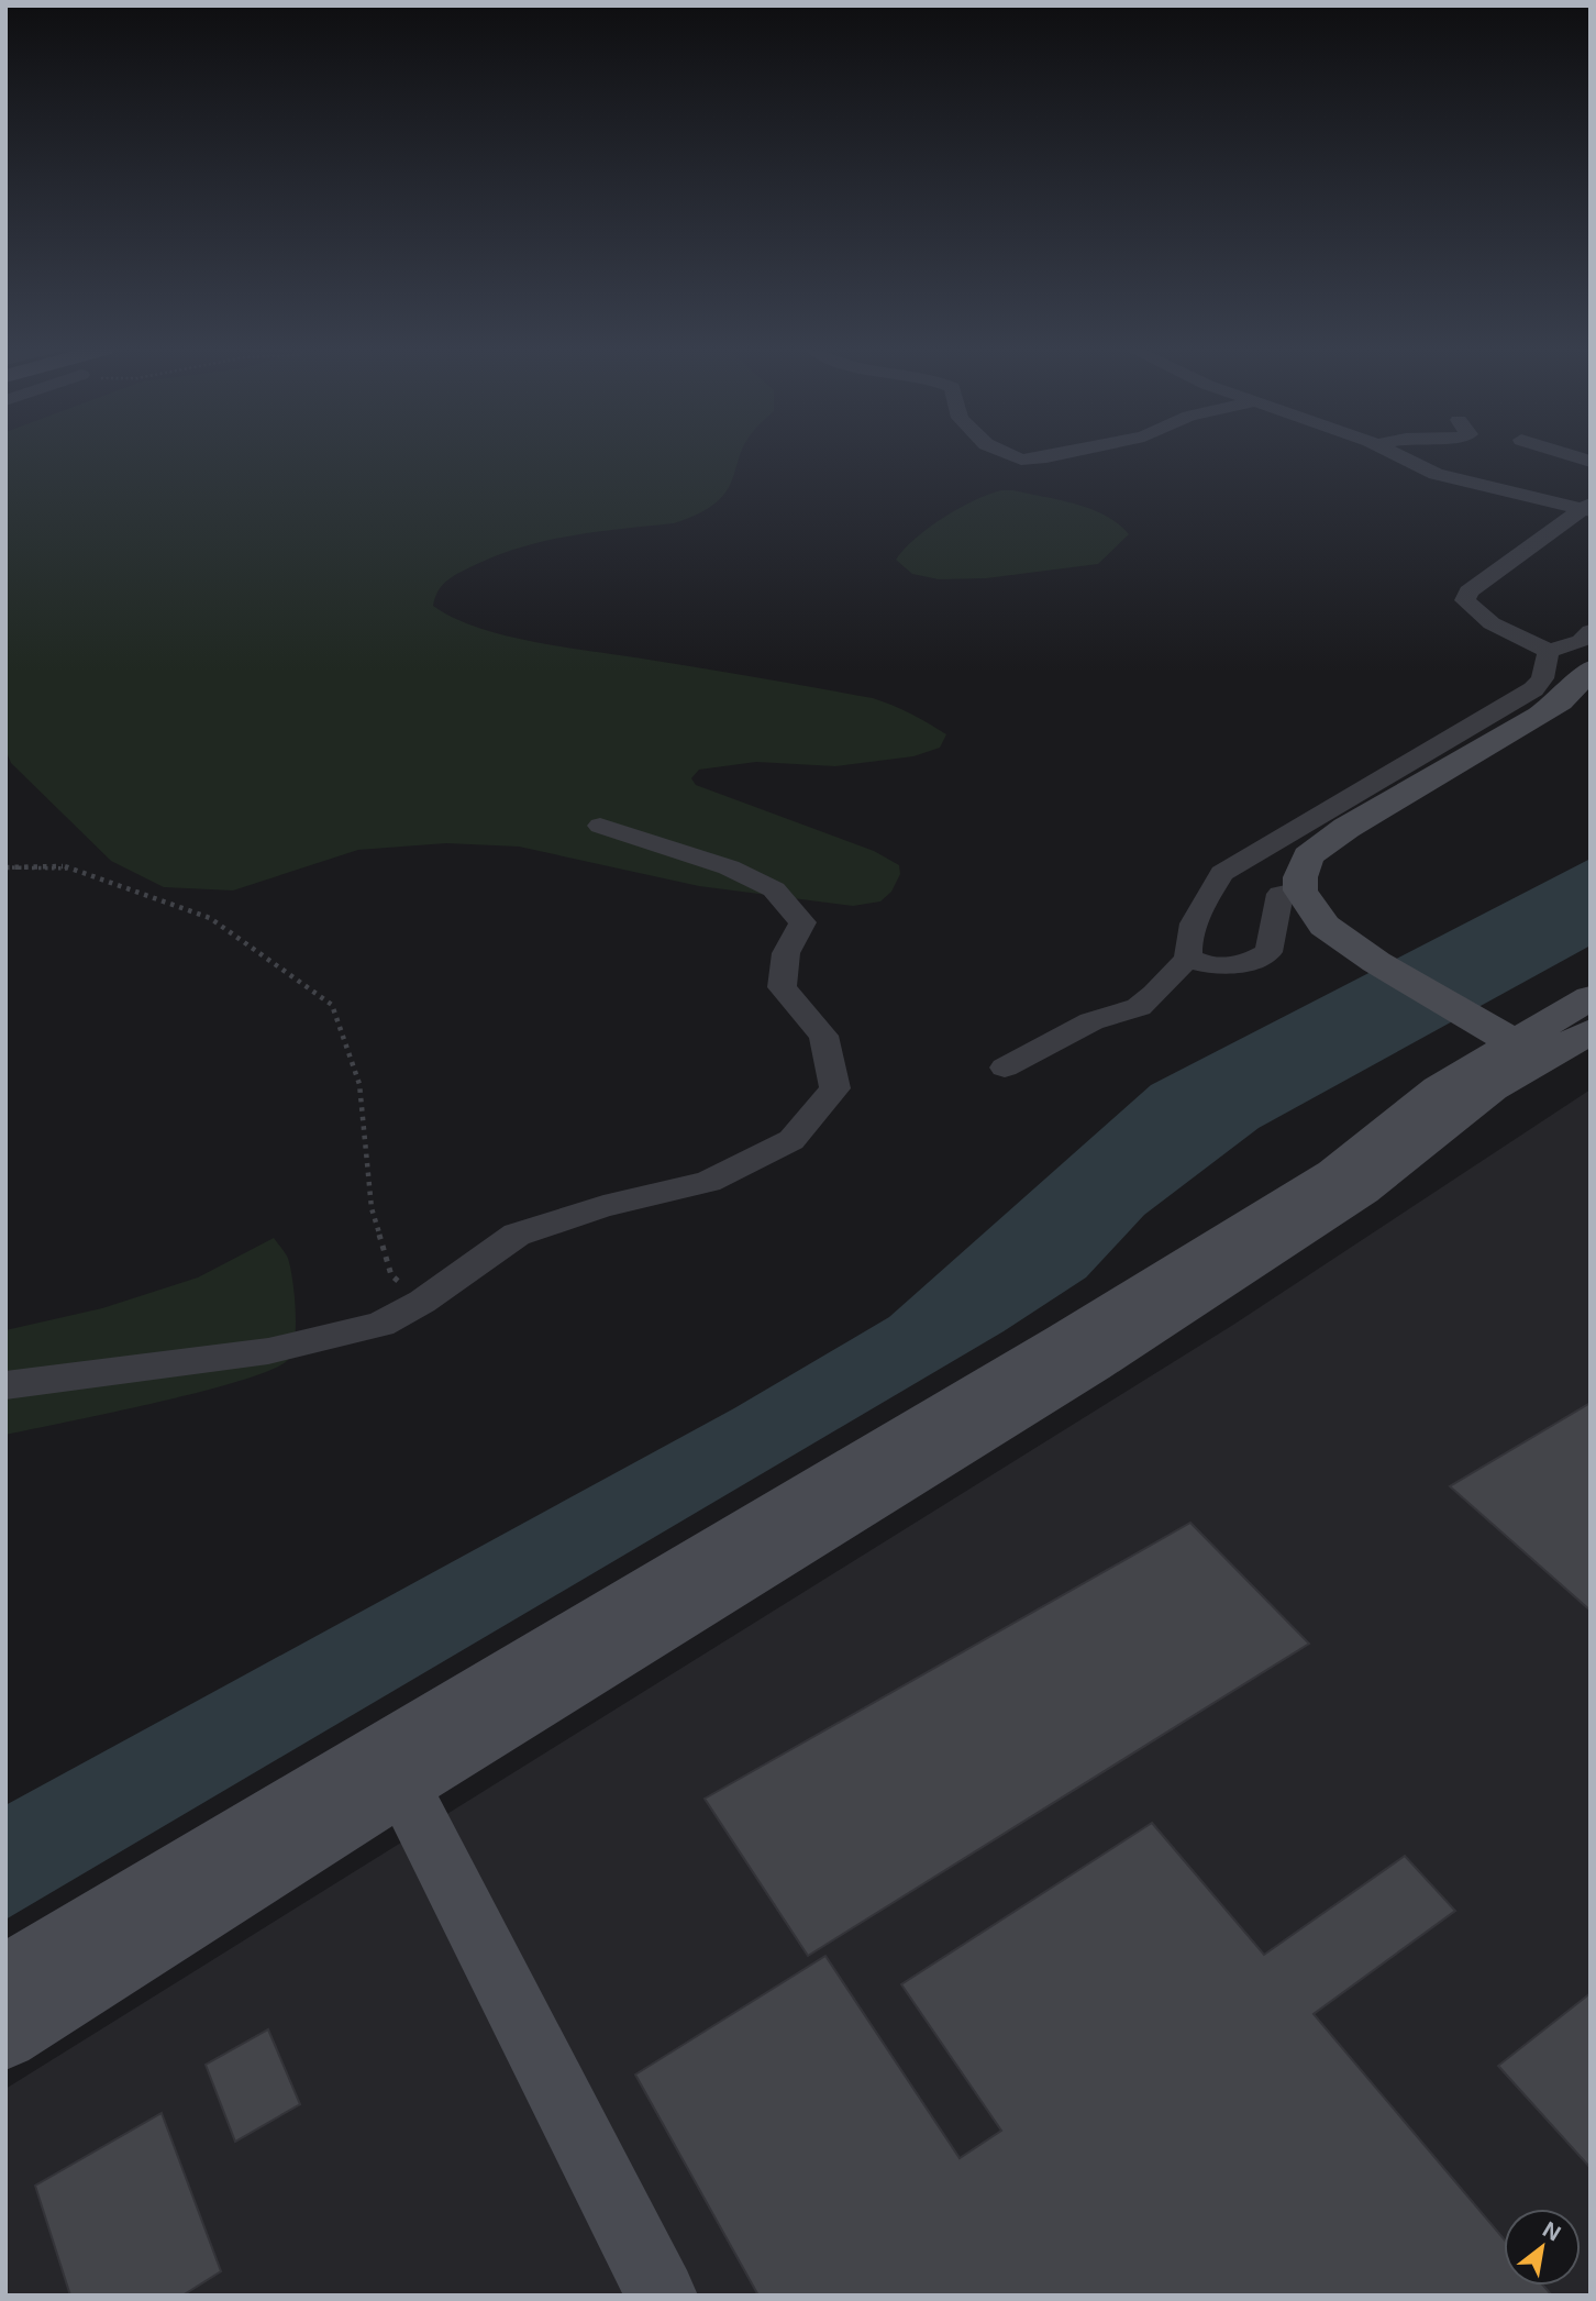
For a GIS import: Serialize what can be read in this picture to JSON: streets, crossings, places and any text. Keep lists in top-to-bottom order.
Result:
{
  "north": "top right"
}
